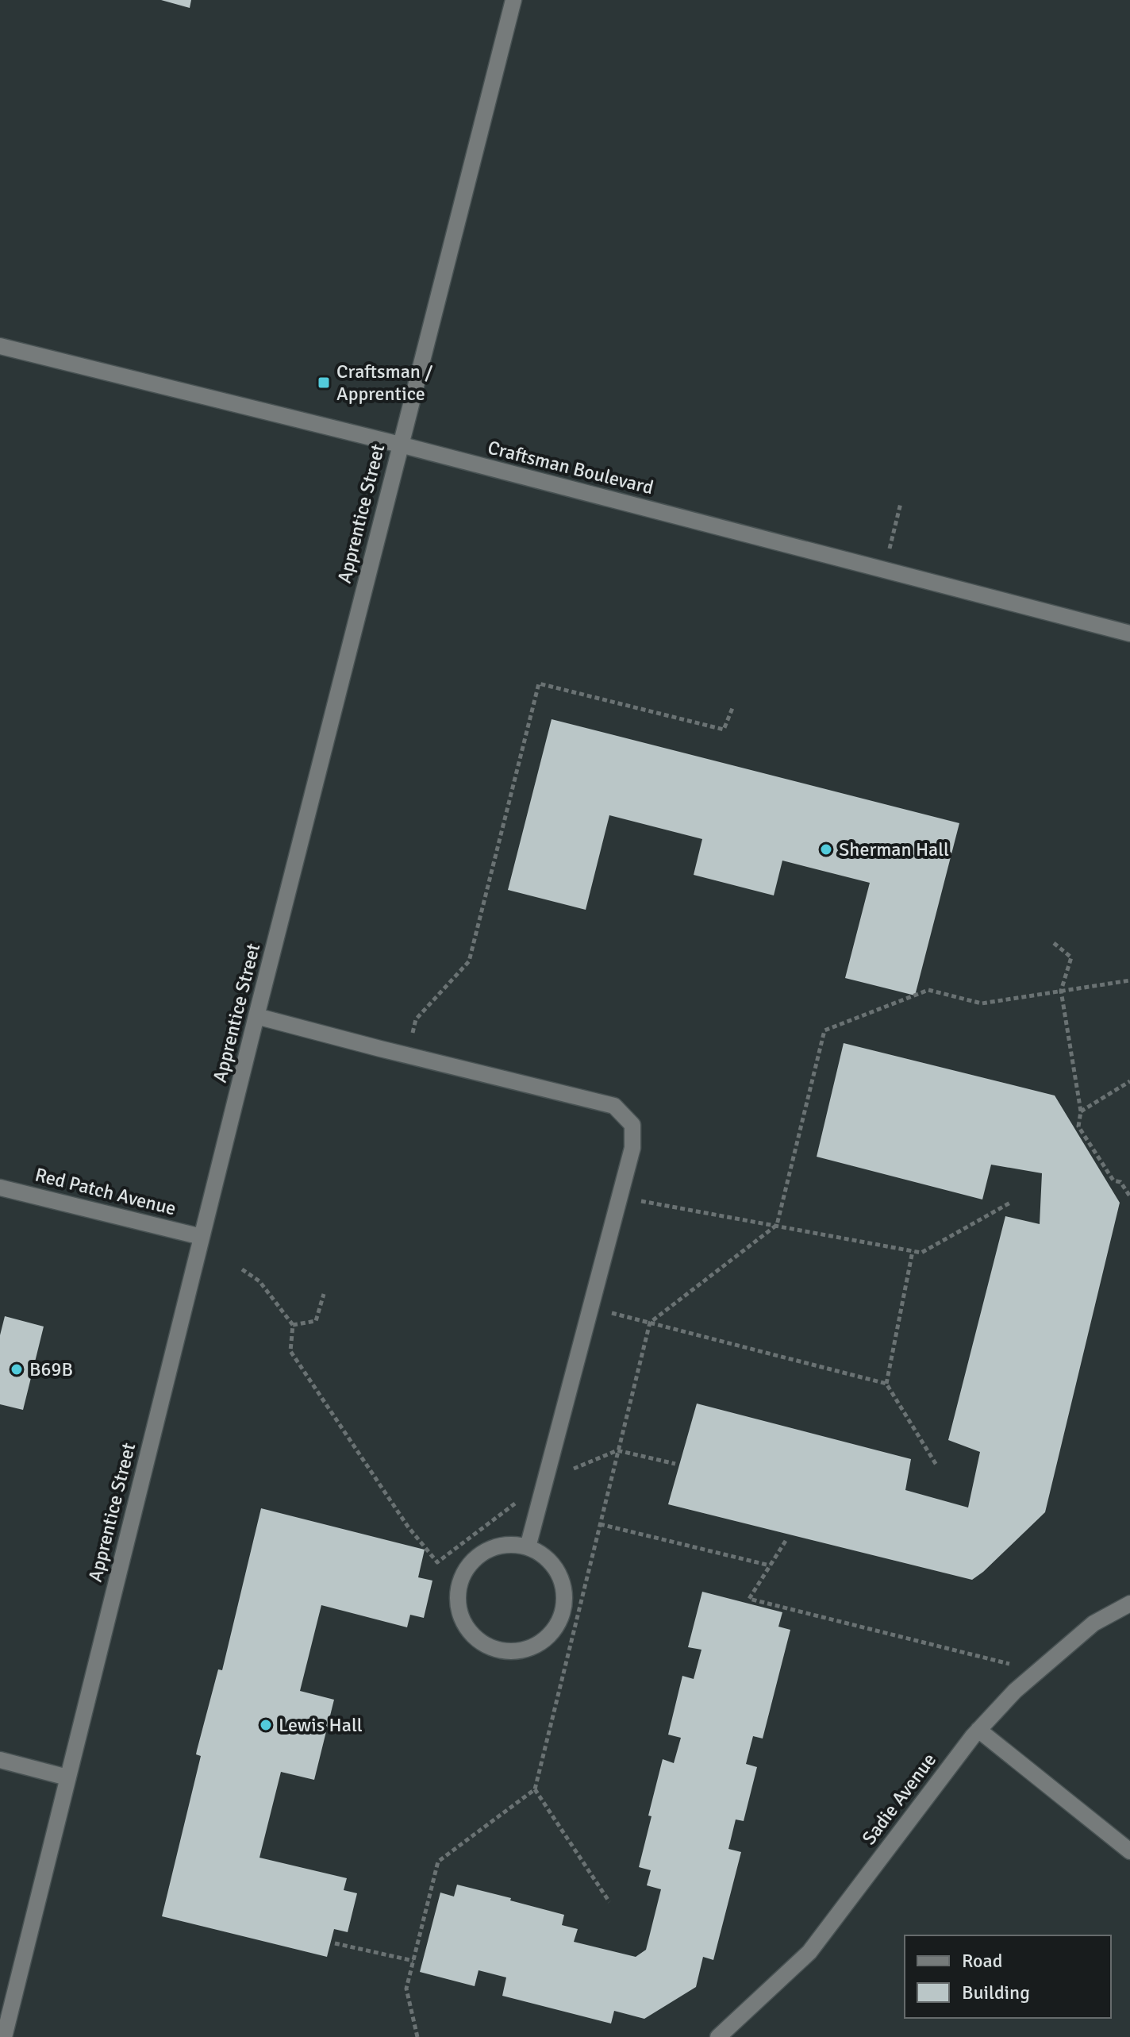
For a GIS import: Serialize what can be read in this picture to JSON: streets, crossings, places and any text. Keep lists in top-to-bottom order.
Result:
{
  "streets": {
    "street": [
      "Craftsman Boulevard",
      "Apprentice Street",
      "Red Patch Avenue",
      "Sadie Avenue"
    ]
  },
  "crossings": [
    ["Craftsman Boulevard", "Apprentice Street"],
    ["Apprentice Street", "Red Patch Avenue"]
  ],
  "places": {
    "transit": ["Craftsman / Apprentice"],
    "other": ["Sherman Hall", "B69B", "Lewis Hall"]
  },
  "legend": ["Road", "Building"]
}
